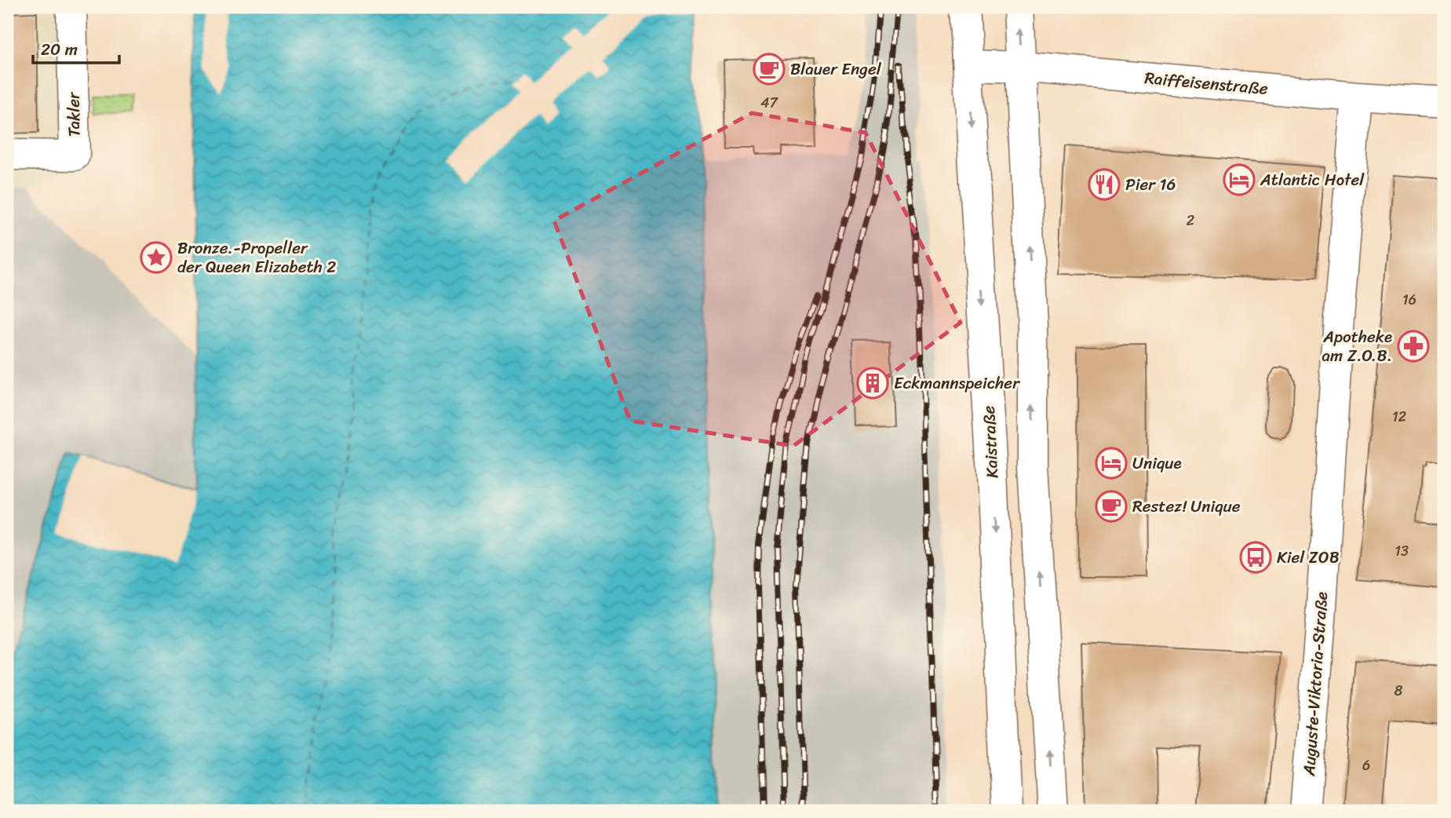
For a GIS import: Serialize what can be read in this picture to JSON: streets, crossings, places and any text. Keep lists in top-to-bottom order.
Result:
{
  "streets": {
    "main road": [
      "Raiffeisenstraße",
      "Takler",
      "Kaistraße",
      "Auguste-Viktoria-Straße"
    ]
  },
  "crossings": [
    ["Raiffeisenstraße", "Kaistraße"],
    ["Raiffeisenstraße", "Auguste-Viktoria-Straße"]
  ],
  "places": {
    "cafe": ["Blauer Engel", "Restez! Unique"],
    "hotel": ["Atlantic Hotel", "Unique"],
    "restaurant": ["Pier 16"],
    "place": ["Bronze.-Propeller der Queen Elizabeth 2"],
    "pharmacy": ["Apotheke am Z.O.B."],
    "building": ["Eckmannspeicher"],
    "bus stop": ["Kiel ZOB"]
  },
  "house_numbers": [
    "47",
    "2",
    "16",
    "12",
    "13",
    "8",
    "6"
  ],
  "scale_bar": "20 m"
}
